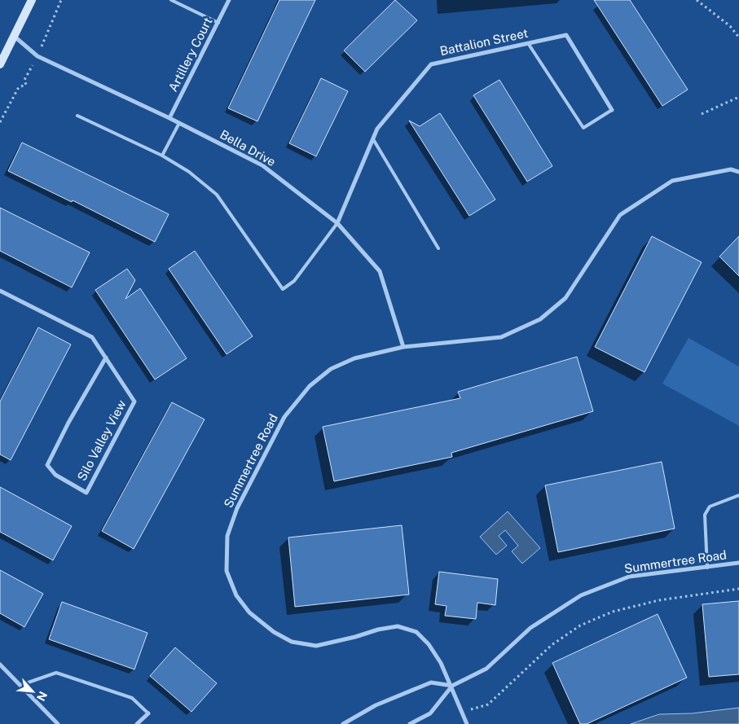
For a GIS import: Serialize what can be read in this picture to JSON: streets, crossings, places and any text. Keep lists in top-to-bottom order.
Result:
{
  "streets": {
    "street": [
      "Battalion Street",
      "Artillery Court",
      "Bella Drive",
      "Silo Valley View",
      "Summertree Road"
    ]
  },
  "crossings": [
    ["Battalion Street", "Bella Drive"],
    ["Artillery Court", "Bella Drive"],
    ["Bella Drive", "Summertree Road"]
  ],
  "north": "bottom right"
}
